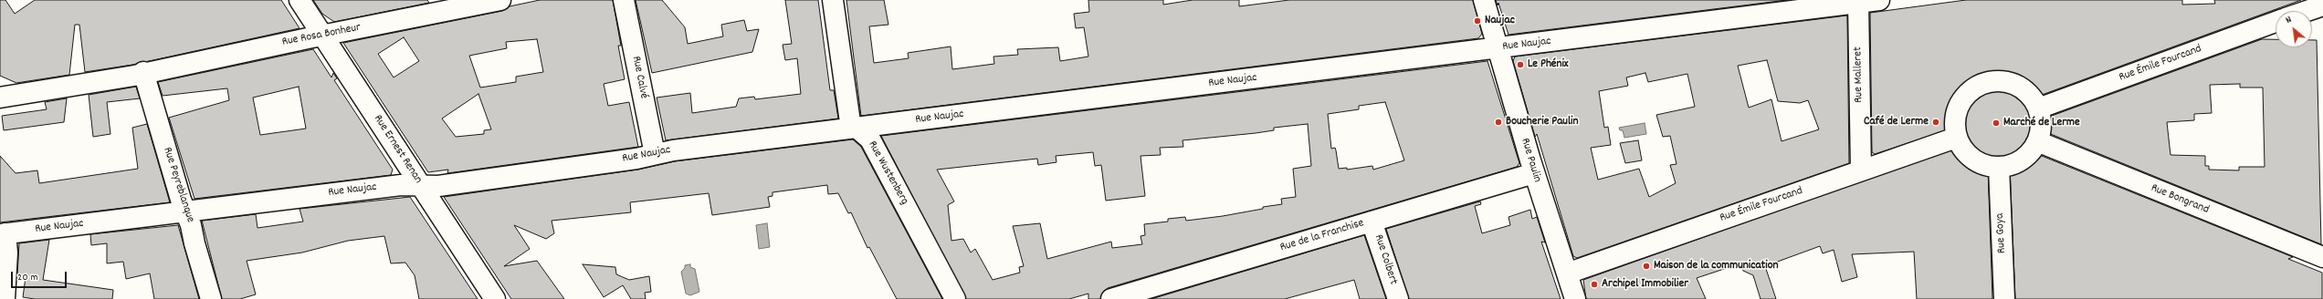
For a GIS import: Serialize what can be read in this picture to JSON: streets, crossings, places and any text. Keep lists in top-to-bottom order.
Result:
{
  "streets": {
    "street": [
      "Rue Rosa Bonheur",
      "Rue Naujac",
      "Rue Émile Fourcand",
      "Rue Malleret",
      "Rue Calvé",
      "Rue Ernest Renan",
      "Rue Paulin",
      "Rue Wustenberg",
      "Rue Peyreblanque",
      "Rue Bongrand",
      "Rue Goya",
      "Rue de la Franchise",
      "Rue Colbert"
    ]
  },
  "crossings": [
    ["Rue Rosa Bonheur", "Rue Ernest Renan"],
    ["Rue Rosa Bonheur", "Rue Peyreblanque"],
    ["Rue Naujac", "Rue Malleret"],
    ["Rue Naujac", "Rue Calvé"],
    ["Rue Naujac", "Rue Ernest Renan"],
    ["Rue Naujac", "Rue Paulin"],
    ["Rue Naujac", "Rue Wustenberg"],
    ["Rue Naujac", "Rue Peyreblanque"],
    ["Rue Émile Fourcand", "Rue Malleret"],
    ["Rue Émile Fourcand", "Rue Paulin"],
    ["Rue Émile Fourcand", "Rue Bongrand"],
    ["Rue Émile Fourcand", "Rue Goya"],
    ["Rue Paulin", "Rue de la Franchise"],
    ["Rue Bongrand", "Rue Goya"],
    ["Rue de la Franchise", "Rue Colbert"]
  ],
  "places": [
    "Naujac",
    "Le Phénix",
    "Boucherie Paulin",
    "Café de Lerme",
    "Marché de Lerme",
    "Maison de la communication",
    "Archipel Immobilier"
  ],
  "scale_bar": "20 m",
  "north": "top left"
}
